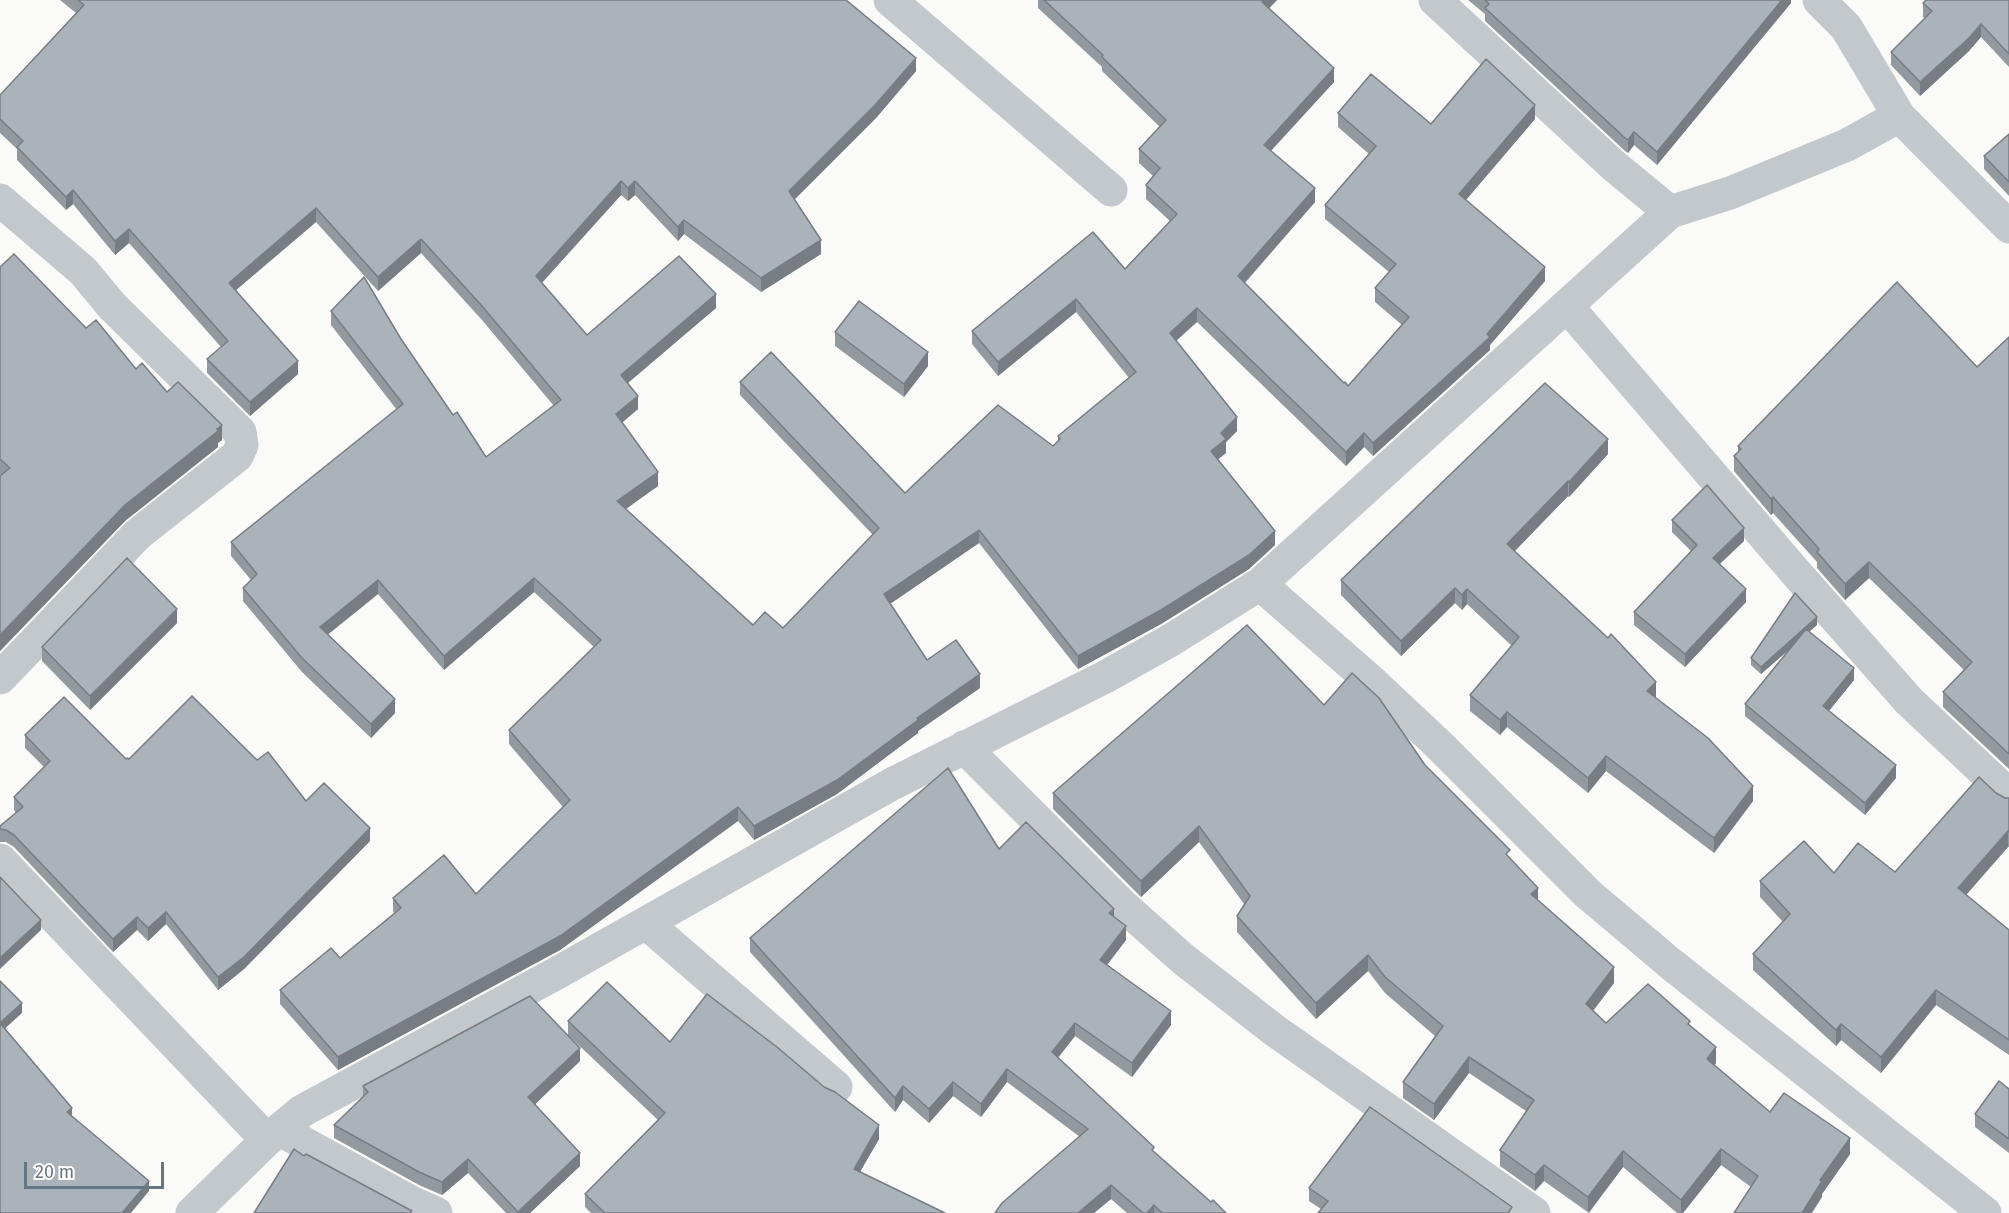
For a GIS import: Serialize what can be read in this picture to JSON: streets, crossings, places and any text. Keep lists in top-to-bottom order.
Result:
{
  "scale_bar": "20 m"
}
